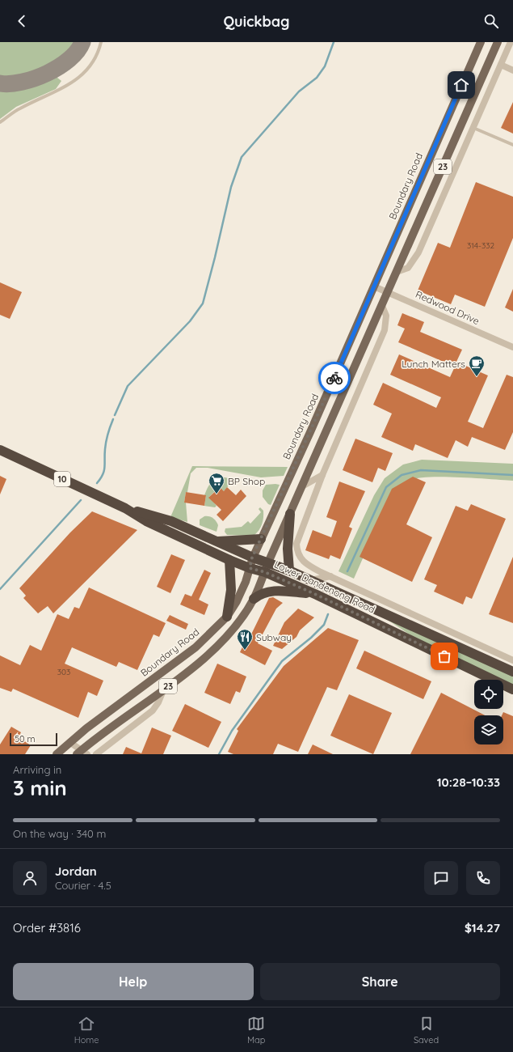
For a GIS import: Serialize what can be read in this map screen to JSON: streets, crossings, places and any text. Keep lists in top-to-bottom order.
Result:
{
  "streets": {
    "highway": ["10", "Lower Dandenong Road"],
    "main road": ["23", "Boundary Road"],
    "street": ["Redwood Drive"]
  },
  "crossings": [
    ["23", "Redwood Drive"],
    ["23", "Lower Dandenong Road"],
    ["Boundary Road", "Redwood Drive"],
    ["Boundary Road", "Lower Dandenong Road"]
  ],
  "places": {
    "cafe": ["Lunch Matters"],
    "supermarket": ["BP Shop"],
    "restaurant": ["Subway"]
  },
  "house_numbers": ["314-332", "303"],
  "scale_bar": "50 m",
  "page": {
    "header": "Quickbag",
    "scale": "50 m",
    "heading": ["3 min", "Arriving in", "10:28–10:33"],
    "panel": [
      "Jordan",
      "Courier · 4.5",
      "Order #3816",
      "$14.27"
    ],
    "bar": "On the way · 340 m",
    "buttons": ["Help", "Share"],
    "tabs": ["Home", "Map", "Saved"]
  }
}
